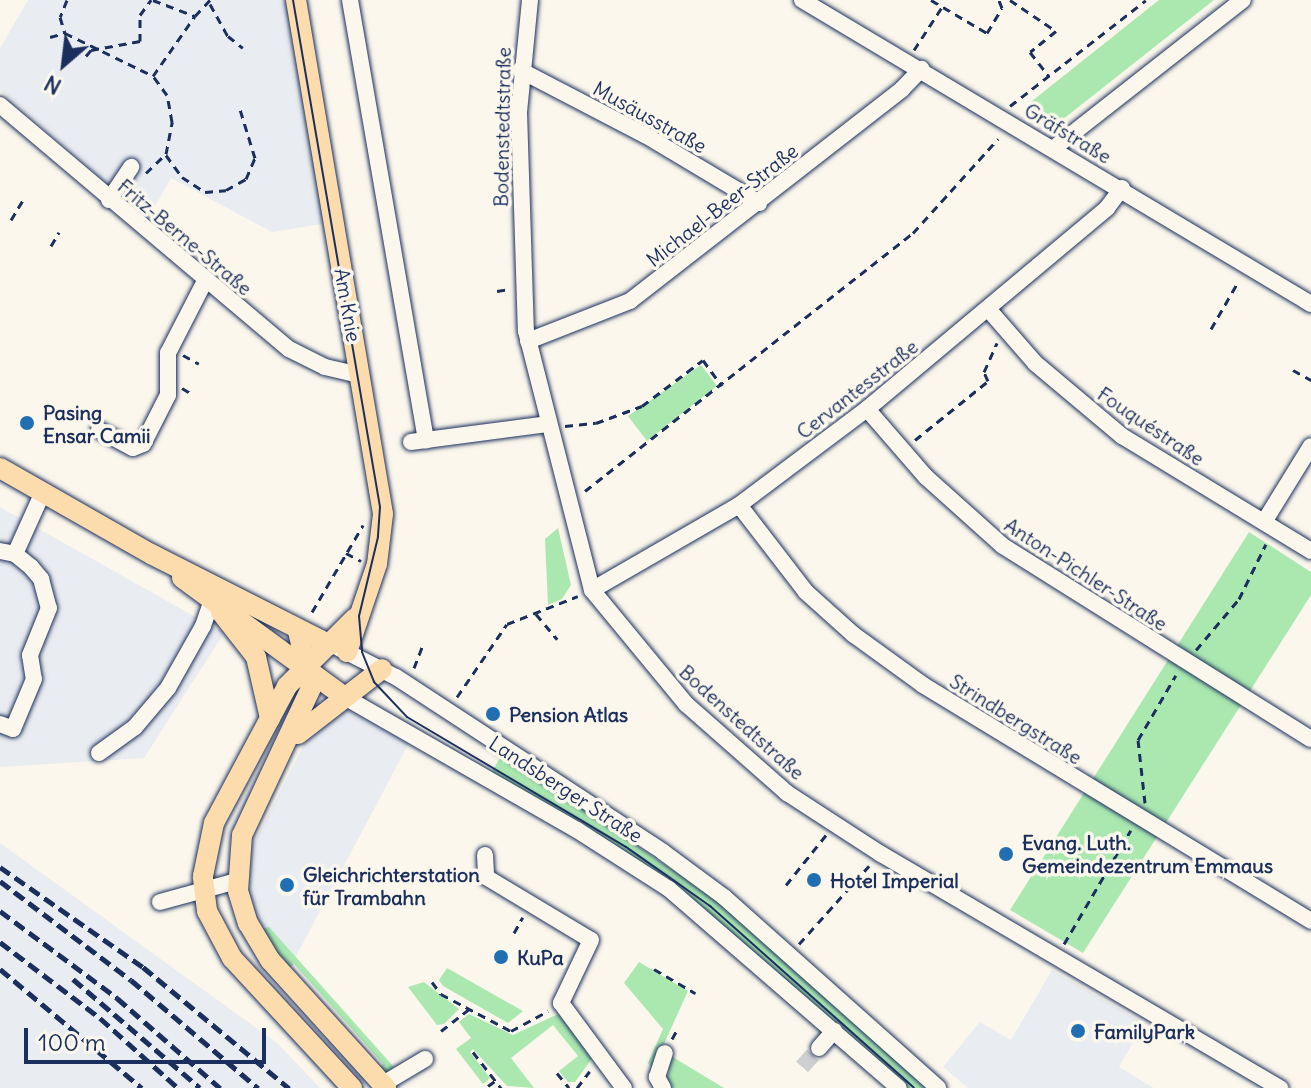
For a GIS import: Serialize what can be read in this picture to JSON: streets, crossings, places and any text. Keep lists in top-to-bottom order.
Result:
{
  "streets": {
    "main road": ["Am Knie", "Landsberger Straße"],
    "street": [
      "Musäusstraße",
      "Bodenstedtstraße",
      "Gräfstraße",
      "Michael-Beer-Straße",
      "Fritz-Berne-Straße",
      "Cervantesstraße",
      "Fouquéstraße",
      "Anton-Pichler-Straße",
      "Strindbergstraße"
    ]
  },
  "crossings": [
    ["Musäusstraße", "Bodenstedtstraße"],
    ["Musäusstraße", "Michael-Beer-Straße"],
    ["Bodenstedtstraße", "Michael-Beer-Straße"],
    ["Bodenstedtstraße", "Cervantesstraße"],
    ["Gräfstraße", "Michael-Beer-Straße"],
    ["Gräfstraße", "Cervantesstraße"],
    ["Fritz-Berne-Straße", "Am Knie"],
    ["Am Knie", "Landsberger Straße"],
    ["Cervantesstraße", "Fouquéstraße"],
    ["Cervantesstraße", "Anton-Pichler-Straße"],
    ["Cervantesstraße", "Strindbergstraße"]
  ],
  "places": [
    "Pasing Ensar Camii",
    "Pension Atlas",
    "Evang. Luth. Gemeindezentrum Emmaus",
    "Hotel Imperial",
    "Gleichrichterstation für Trambahn",
    "KuPa",
    "FamilyPark"
  ],
  "scale_bar": "100 m",
  "north": "bottom left"
}
